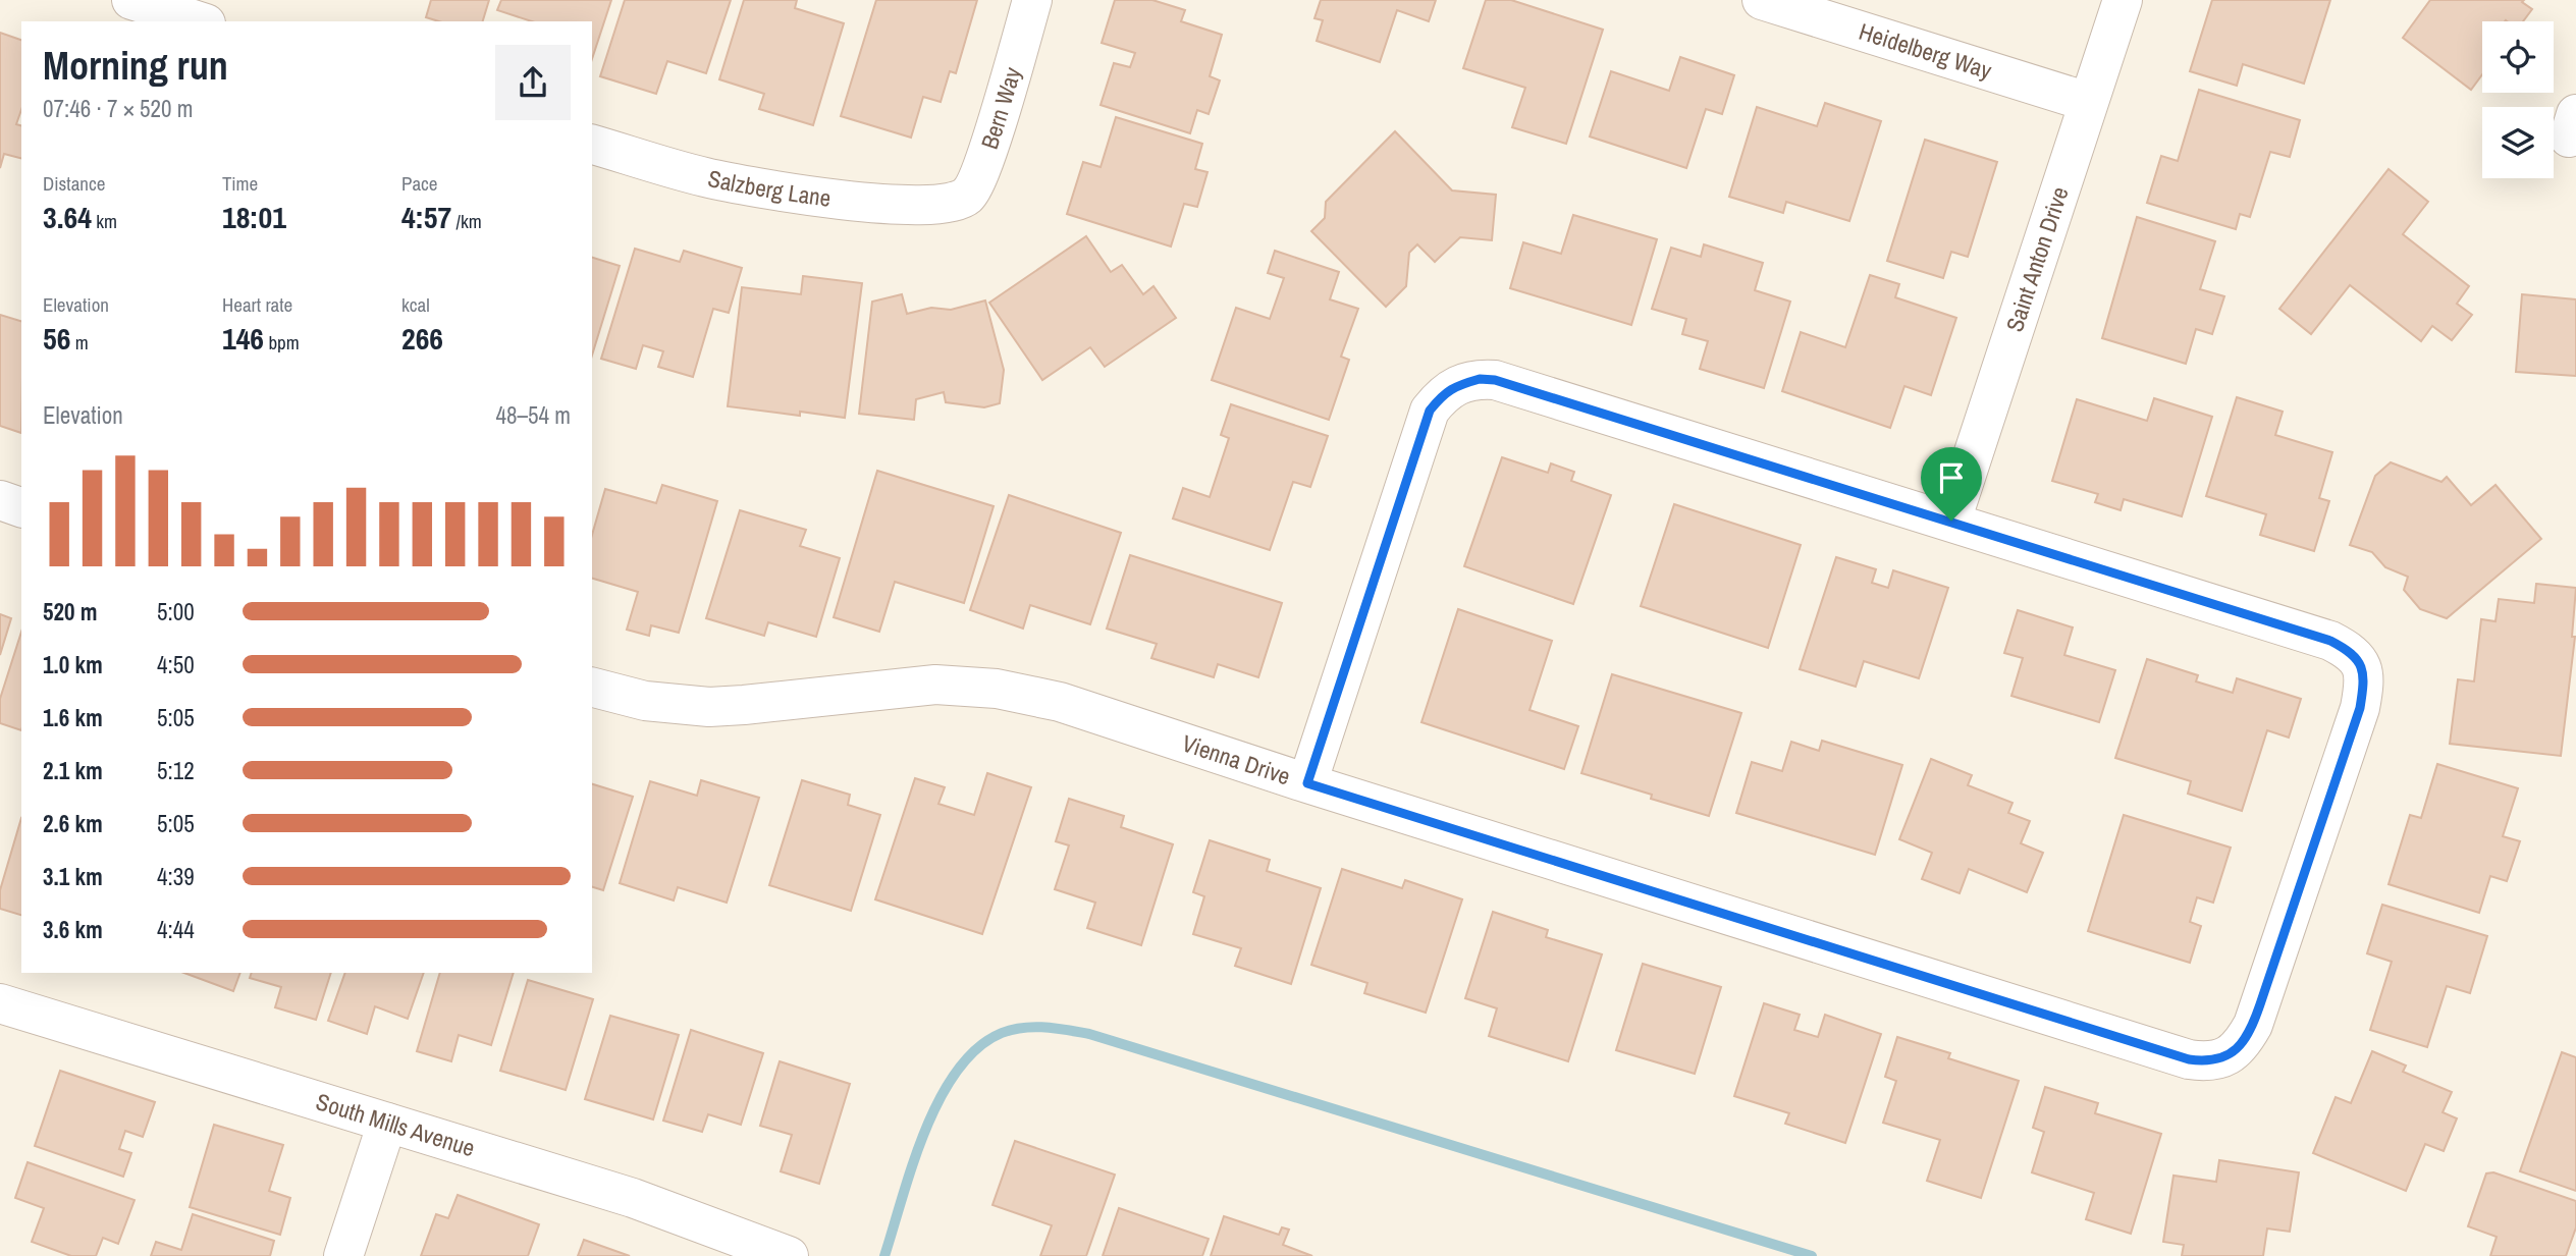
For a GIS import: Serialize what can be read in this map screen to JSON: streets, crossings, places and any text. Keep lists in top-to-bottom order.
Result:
{
  "streets": {
    "street": [
      "Heidelberg Way",
      "Bern Way",
      "Salzberg Lane",
      "Saint Anton Drive",
      "Vienna Drive",
      "South Mills Avenue"
    ]
  },
  "crossings": [
    ["Heidelberg Way", "Saint Anton Drive"],
    ["Bern Way", "Salzberg Lane"],
    ["Saint Anton Drive", "Vienna Drive"]
  ],
  "page": {
    "heading": ["Morning run", "07:46 · 7 × 520 m"],
    "stats": [
      ["Distance", "3.64 km"],
      ["Time", "18:01"],
      ["Pace", "4:57 /km"],
      ["Elevation", "56 m"],
      ["Heart rate", "146 bpm"],
      ["kcal", "266"]
    ],
    "chart": ["Elevation", "48–54 m"],
    "list": [
      {
        "name": "520 m",
        "note": "5:00"
      },
      {
        "name": "1.0 km",
        "note": "4:50"
      },
      {
        "name": "1.6 km",
        "note": "5:05"
      },
      {
        "name": "2.1 km",
        "note": "5:12"
      },
      {
        "name": "2.6 km",
        "note": "5:05"
      },
      {
        "name": "3.1 km",
        "note": "4:39"
      },
      {
        "name": "3.6 km",
        "note": "4:44"
      }
    ]
  }
}
